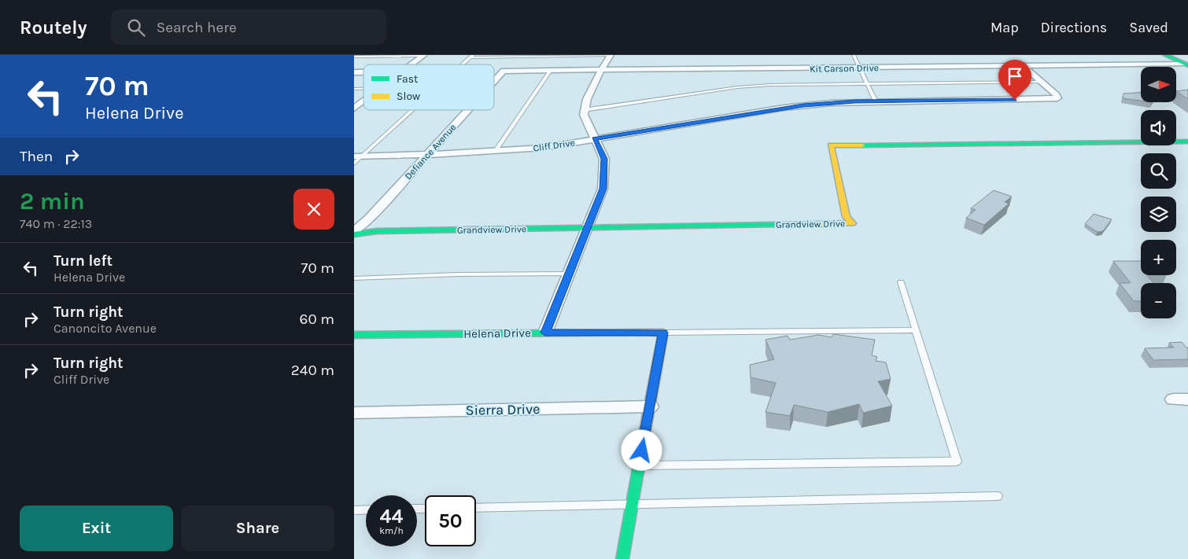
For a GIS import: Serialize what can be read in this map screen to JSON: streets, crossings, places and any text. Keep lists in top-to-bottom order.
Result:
{
  "streets": {
    "street": [
      "Kit Carson Drive",
      "Cliff Drive",
      "Defiance Avenue",
      "Grandview Drive",
      "Helena Drive",
      "Sierra Drive"
    ]
  },
  "crossings": [
    ["Kit Carson Drive", "Defiance Avenue"],
    ["Cliff Drive", "Defiance Avenue"]
  ],
  "legend": ["Fast", "Slow"],
  "north": "right",
  "page": {
    "header": "Routely",
    "search": "Search here",
    "nav": ["Map", "Directions", "Saved"],
    "turn": ["70 m", "Helena Drive"],
    "map_buttons": ["+", "−"],
    "then": "Then",
    "heading": ["2 min", "740 m · 22:13"],
    "list": [
      {
        "name": "Turn left",
        "note": "Helena Drive",
        "value": "70 m"
      },
      {
        "name": "Turn right",
        "note": "Canoncito Avenue",
        "value": "60 m"
      },
      {
        "name": "Turn right",
        "note": "Cliff Drive",
        "value": "240 m"
      }
    ],
    "speed": "44 km/h",
    "limit": "50",
    "buttons": ["Exit", "Share"]
  }
}
